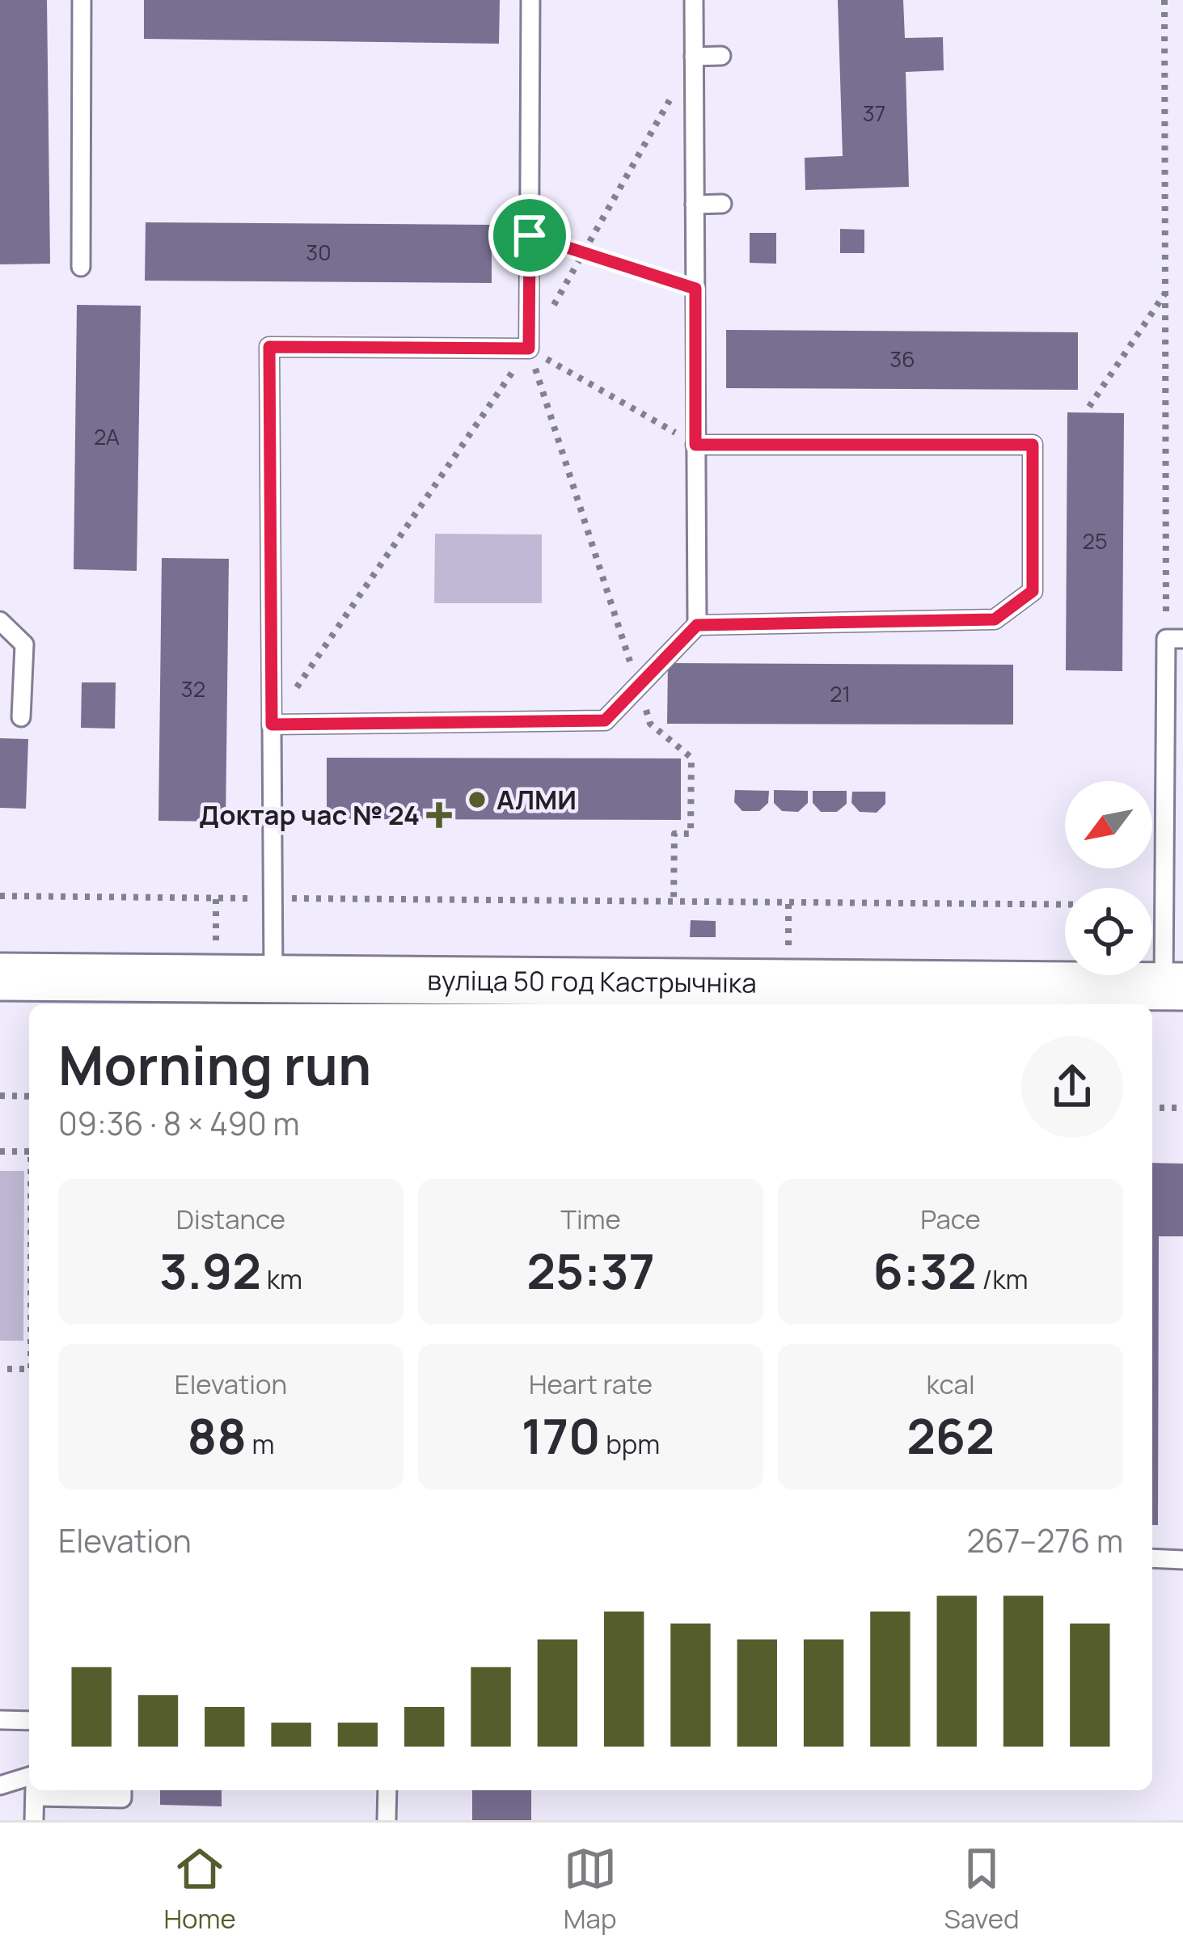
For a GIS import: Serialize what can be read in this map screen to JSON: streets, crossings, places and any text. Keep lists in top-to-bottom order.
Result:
{
  "streets": {
    "street": ["вуліца 50 год Кастрычніка"]
  },
  "places": {
    "other": ["АЛМИ"],
    "health": ["Доктар час № 24"]
  },
  "house_numbers": [
    "37",
    "30",
    "36",
    "2А",
    "25",
    "32",
    "21"
  ],
  "north": "bottom left",
  "page": {
    "heading": ["Morning run", "09:36 · 8 × 490 m"],
    "stats": [
      ["Distance", "3.92 km"],
      ["Time", "25:37"],
      ["Pace", "6:32 /km"],
      ["Elevation", "88 m"],
      ["Heart rate", "170 bpm"],
      ["kcal", "262"]
    ],
    "chart": ["Elevation", "267–276 m"],
    "tabs": ["Home", "Map", "Saved"]
  }
}
